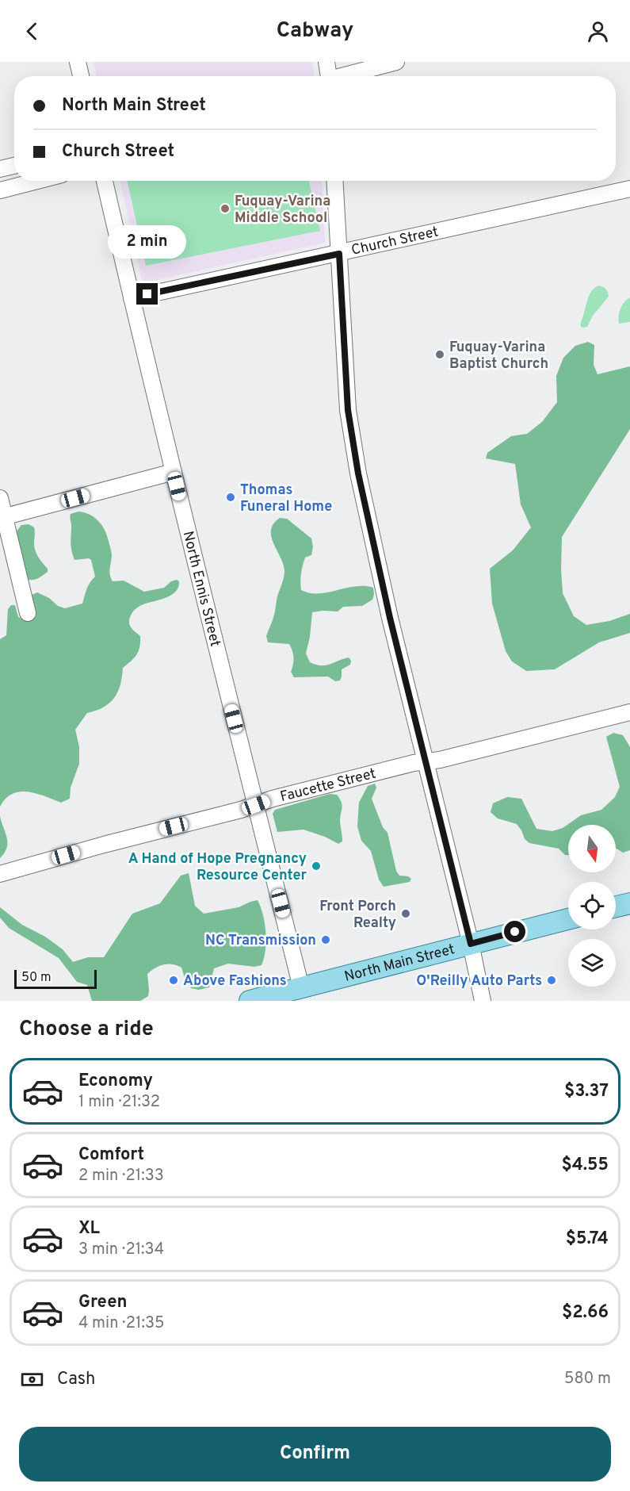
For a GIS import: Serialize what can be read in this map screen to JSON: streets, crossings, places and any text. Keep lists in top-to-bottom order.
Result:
{
  "streets": {
    "main road": ["North Main Street"],
    "street": ["Church Street", "North Ennis Street", "Faucette Street"]
  },
  "crossings": [
    ["Church Street", "North Ennis Street"],
    ["North Ennis Street", "Faucette Street"],
    ["North Ennis Street", "North Main Street"]
  ],
  "places": [
    "Fuquay-Varina Middle School",
    "Fuquay-Varina Baptist Church",
    "Thomas Funeral Home",
    "A Hand of Hope Pregnancy Resource Center",
    "Front Porch Realty",
    "NC Transmission",
    "Above Fashions",
    "O'Reilly Auto Parts"
  ],
  "scale_bar": "50 m",
  "north": "bottom",
  "page": {
    "header": "Cabway",
    "banner": ["North Main Street", "Church Street"],
    "bubble": "2 min",
    "scale": "50 m",
    "heading": "Choose a ride",
    "list": [
      {
        "name": "Economy",
        "note": "1 min · 21:32",
        "value": "$3.37"
      },
      {
        "name": "Comfort",
        "note": "2 min · 21:33",
        "value": "$4.55"
      },
      {
        "name": "XL",
        "note": "3 min · 21:34",
        "value": "$5.74"
      },
      {
        "name": "Green",
        "note": "4 min · 21:35",
        "value": "$2.66"
      }
    ],
    "pay": ["Cash", "580 m"],
    "buttons": "Confirm"
  }
}
